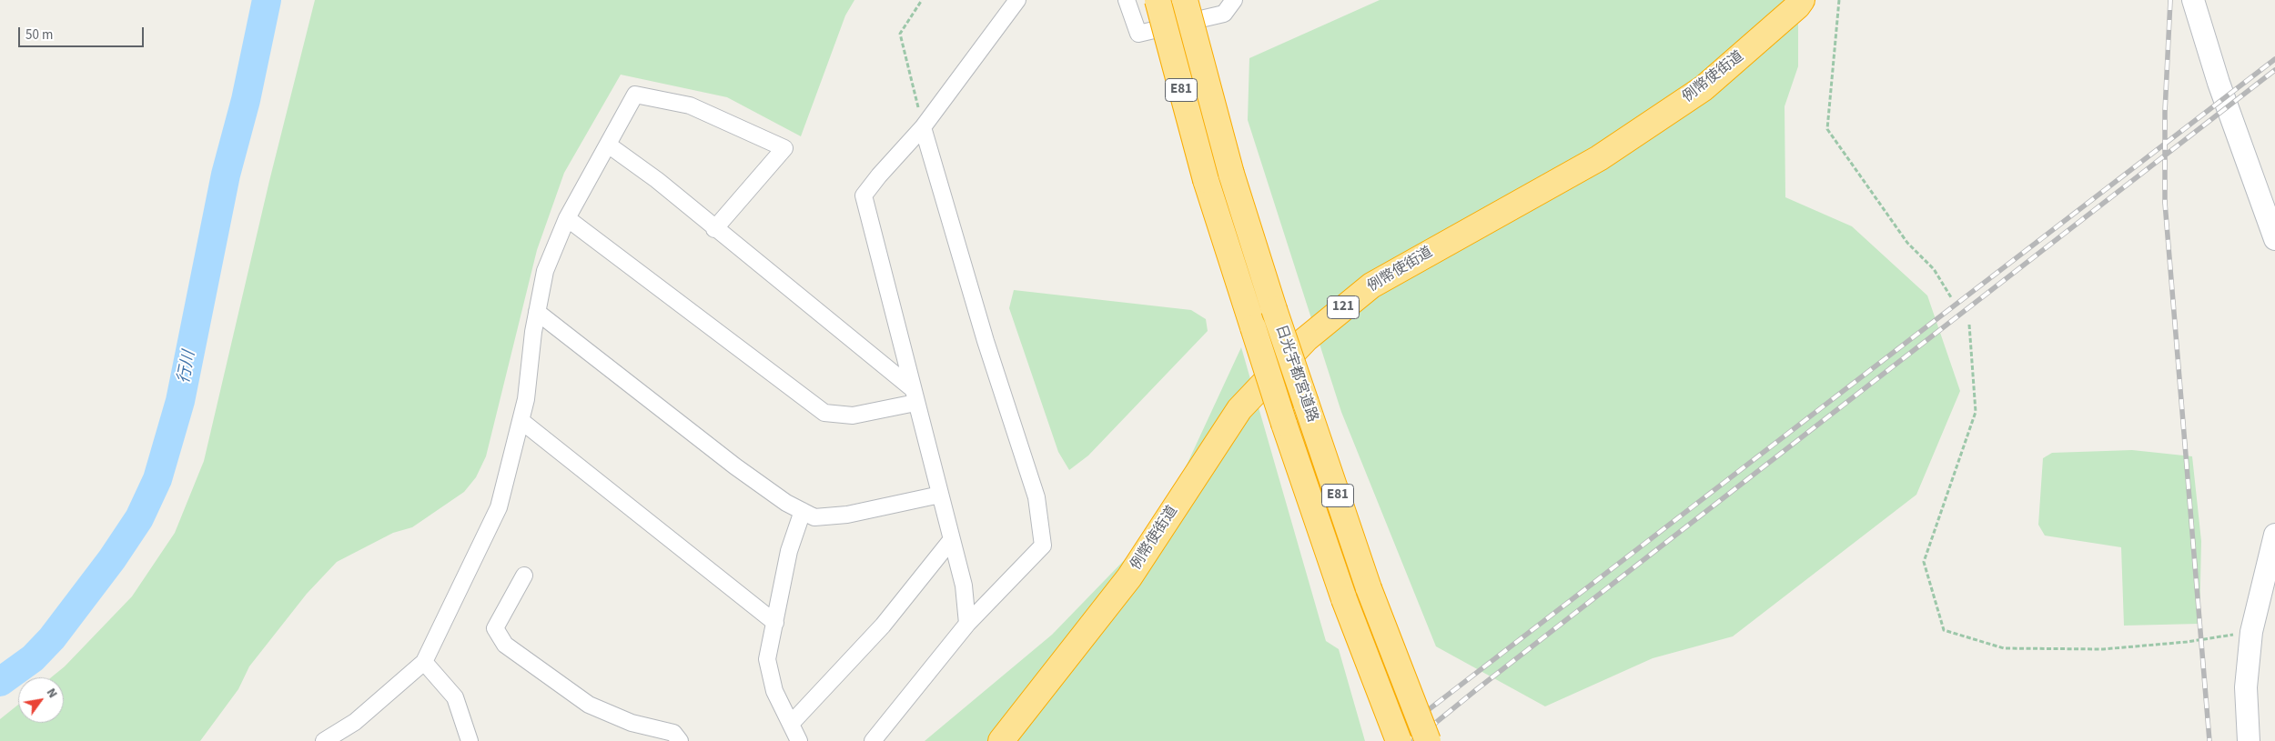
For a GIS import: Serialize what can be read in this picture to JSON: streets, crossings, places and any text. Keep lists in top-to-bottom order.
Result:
{
  "streets": {
    "highway": [
      "例幣使街道",
      "E81",
      "121",
      "日光宇都宮道路"
    ]
  },
  "water": ["行川"],
  "scale_bar": "50 m",
  "north": "top right"
}
